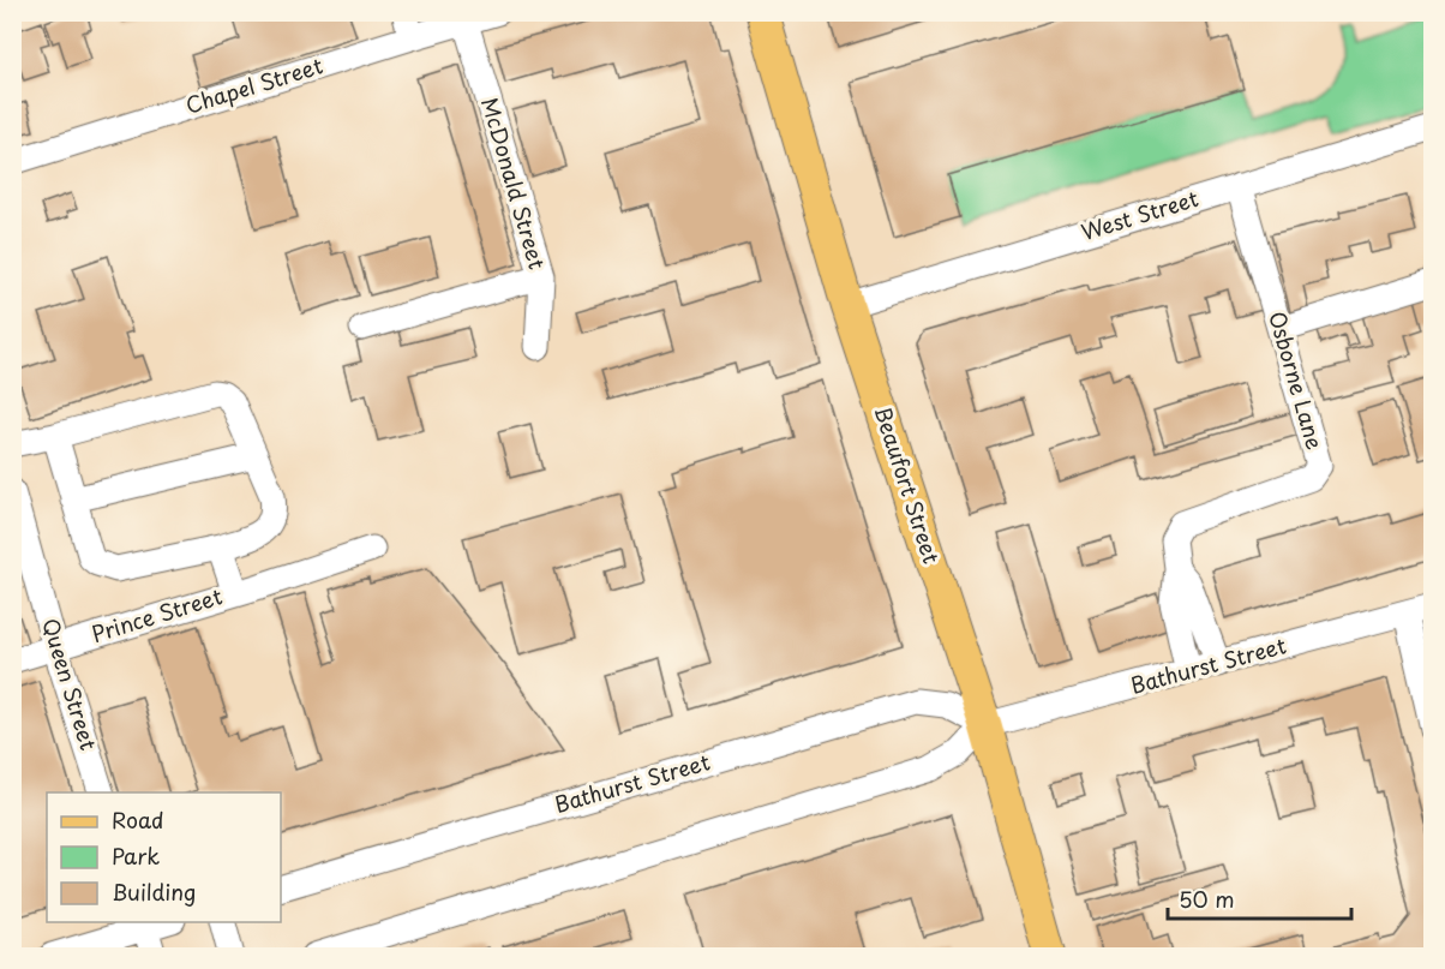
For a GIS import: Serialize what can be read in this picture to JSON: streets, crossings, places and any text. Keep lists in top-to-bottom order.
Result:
{
  "streets": {
    "main road": ["Beaufort Street"],
    "street": [
      "Chapel Street",
      "McDonald Street",
      "West Street",
      "Osborne Lane",
      "Prince Street",
      "Bathurst Street",
      "Queen Street"
    ]
  },
  "crossings": [
    ["Chapel Street", "McDonald Street"],
    ["West Street", "Osborne Lane"],
    ["West Street", "Beaufort Street"],
    ["Osborne Lane", "Bathurst Street"],
    ["Beaufort Street", "Bathurst Street"],
    ["Prince Street", "Queen Street"]
  ],
  "legend": ["Road", "Park", "Building"],
  "scale_bar": "50 m"
}
